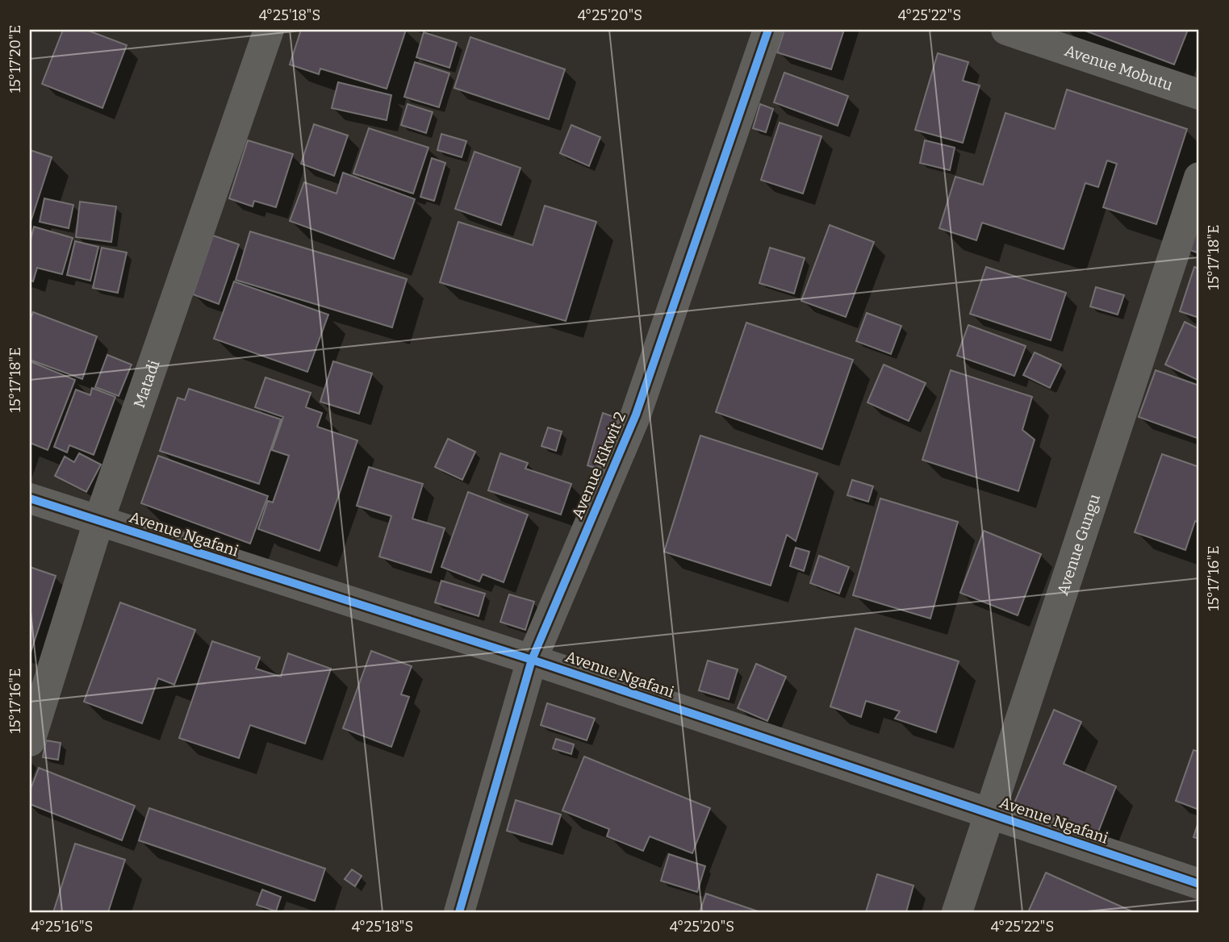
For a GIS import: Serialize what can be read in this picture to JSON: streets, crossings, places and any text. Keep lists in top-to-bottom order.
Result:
{
  "streets": {
    "street": [
      "Avenue Mobutu",
      "Matadi",
      "Avenue Kikwit 2",
      "Avenue Ngafani",
      "Avenue Gungu"
    ]
  },
  "crossings": [
    ["Matadi", "Avenue Ngafani"],
    ["Avenue Kikwit 2", "Avenue Ngafani"],
    ["Avenue Ngafani", "Avenue Gungu"]
  ],
  "coordinates": [
    "4°25'18\"S",
    "4°25'20\"S",
    "4°25'22\"S",
    "15°17'20\"E",
    "15°17'18\"E",
    "15°17'16\"E",
    "4°25'16\"S"
  ]
}
